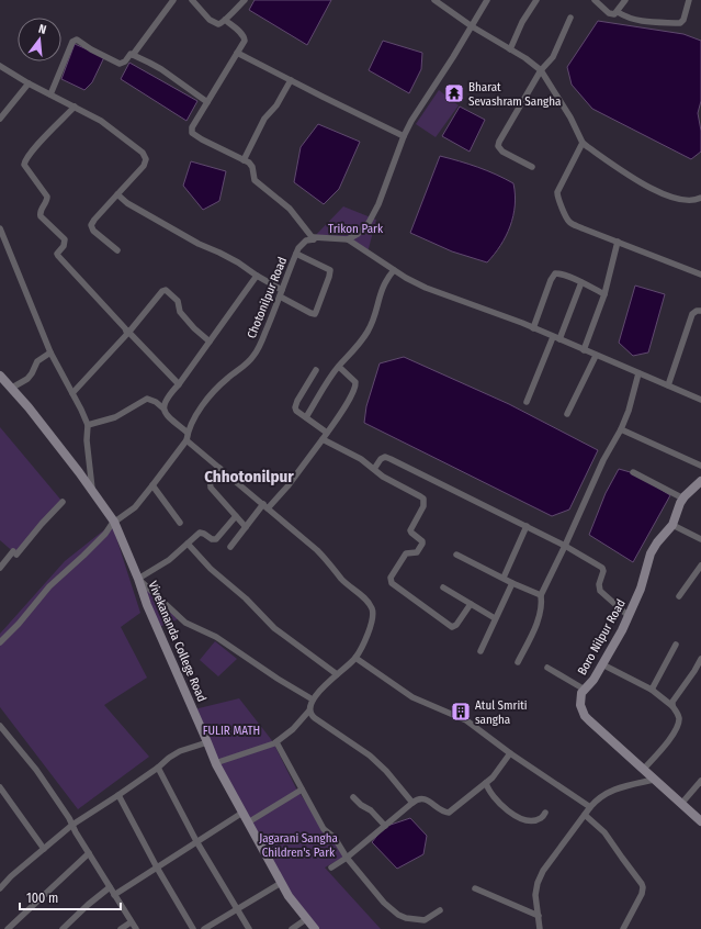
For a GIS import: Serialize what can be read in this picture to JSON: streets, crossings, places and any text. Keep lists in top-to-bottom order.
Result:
{
  "streets": {
    "street": ["Chotonilpur Road", "Boro Nilpur Road", "Vivekananda College Road"]
  },
  "crossings": [
    ["Chotonilpur Road", "Vivekananda College Road"]
  ],
  "districts": ["Chhotonilpur"],
  "parks": ["Trikon Park", "FULIR MATH", "Jagarani Sangha Children's Park"],
  "places": {
    "temple": ["Bharat Sevashram Sangha"],
    "building": ["Atul Smriti sangha"]
  },
  "scale_bar": "100 m",
  "north": "top"
}
